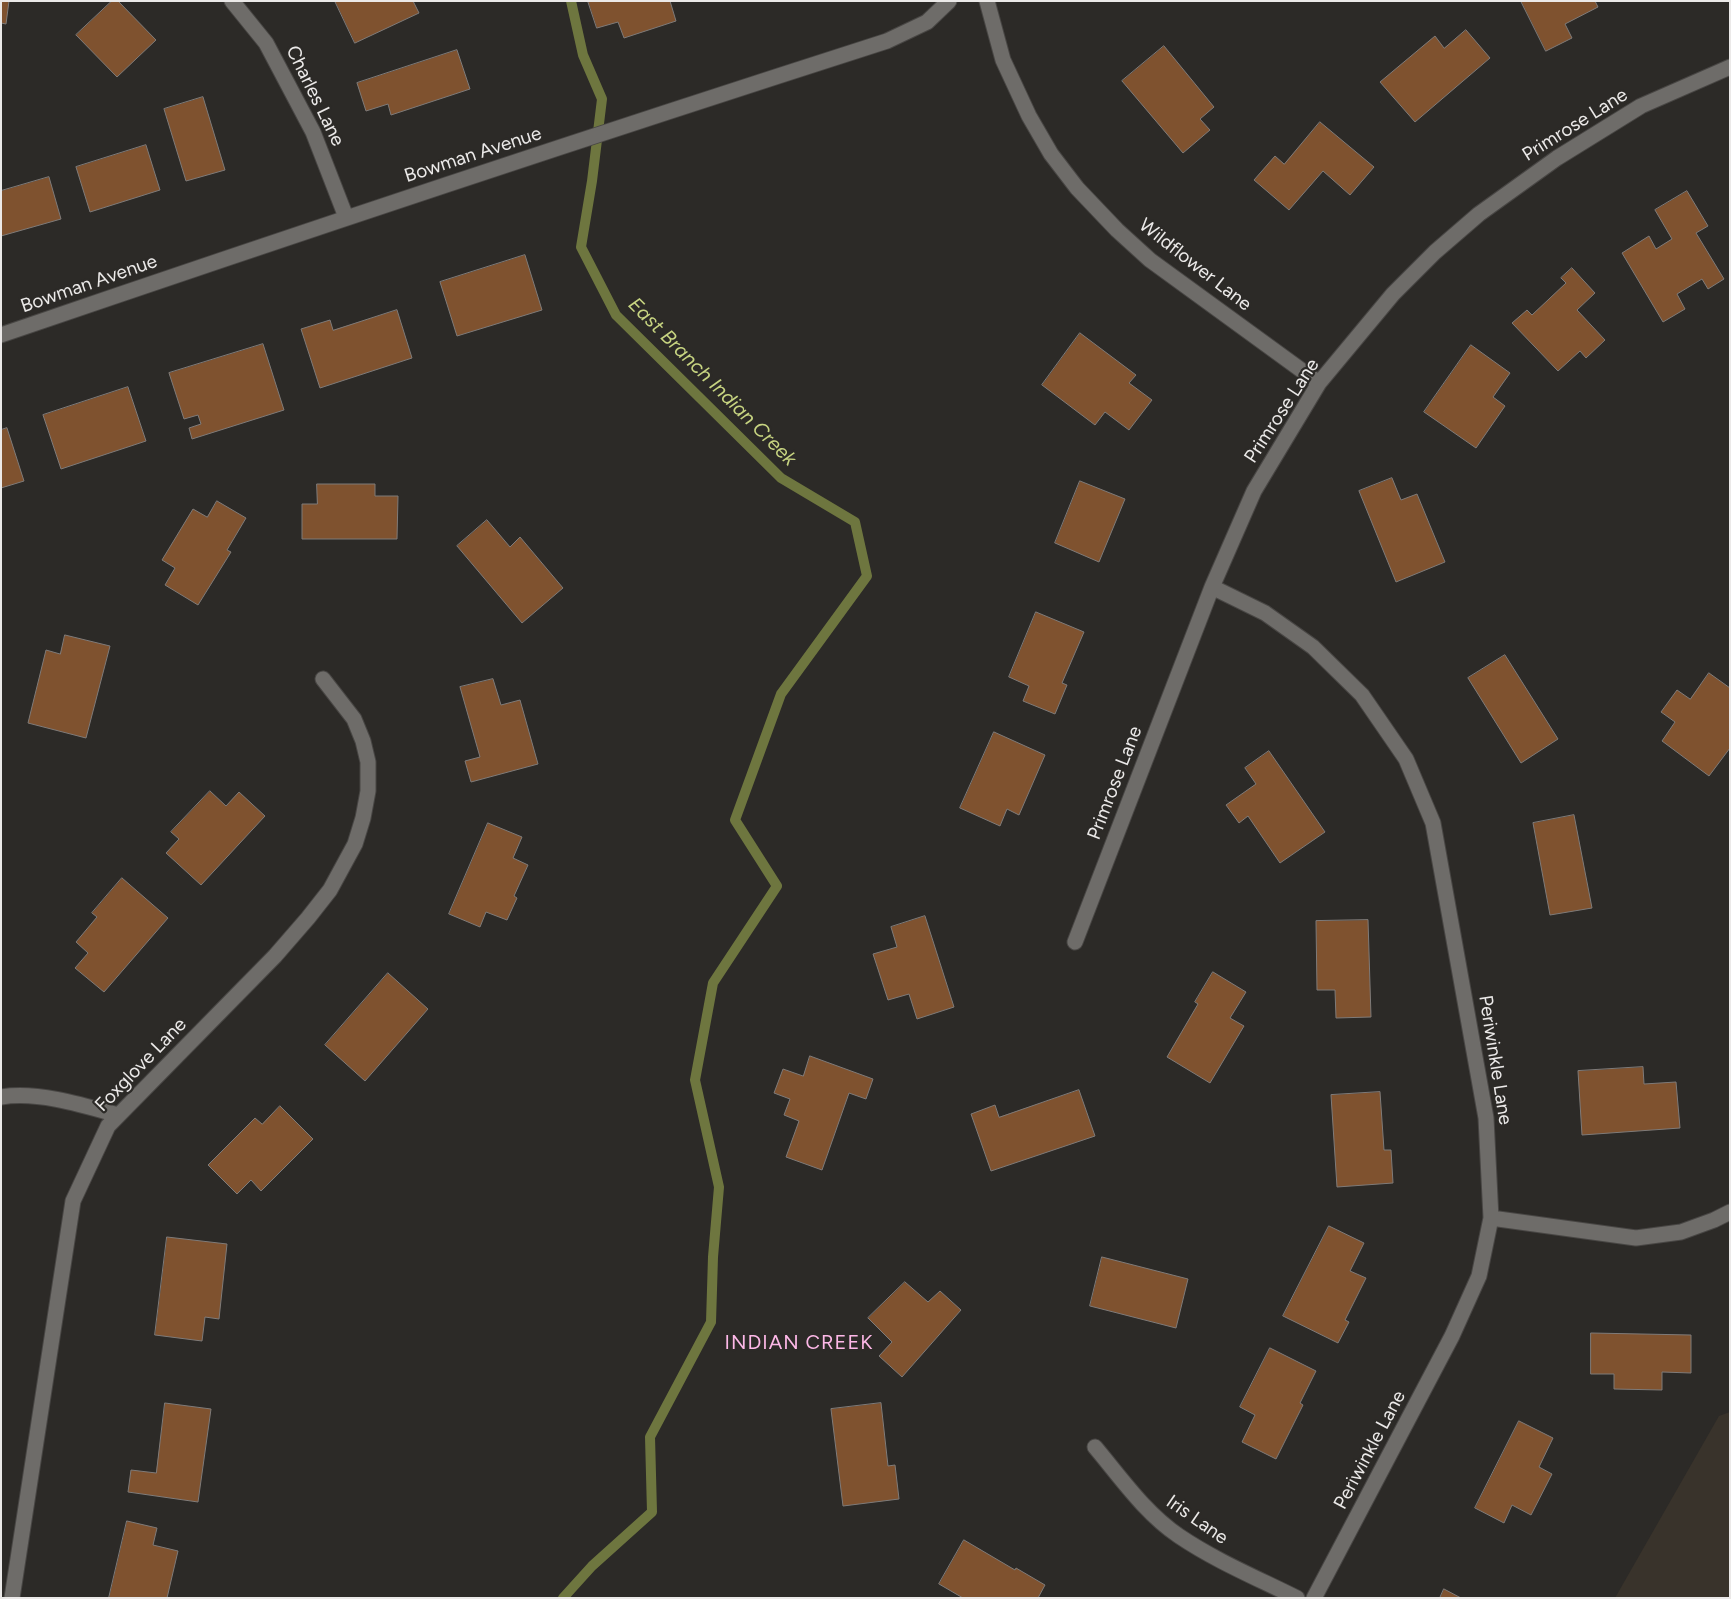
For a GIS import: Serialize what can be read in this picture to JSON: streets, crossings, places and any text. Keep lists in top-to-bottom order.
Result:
{
  "streets": {
    "street": [
      "Charles Lane",
      "Primrose Lane",
      "Bowman Avenue",
      "Wildflower Lane",
      "Periwinkle Lane",
      "Foxglove Lane",
      "Iris Lane"
    ]
  },
  "crossings": [
    ["Charles Lane", "Bowman Avenue"],
    ["Primrose Lane", "Wildflower Lane"],
    ["Primrose Lane", "Periwinkle Lane"]
  ],
  "districts": ["INDIAN CREEK"],
  "water": ["East Branch Indian Creek"]
}
